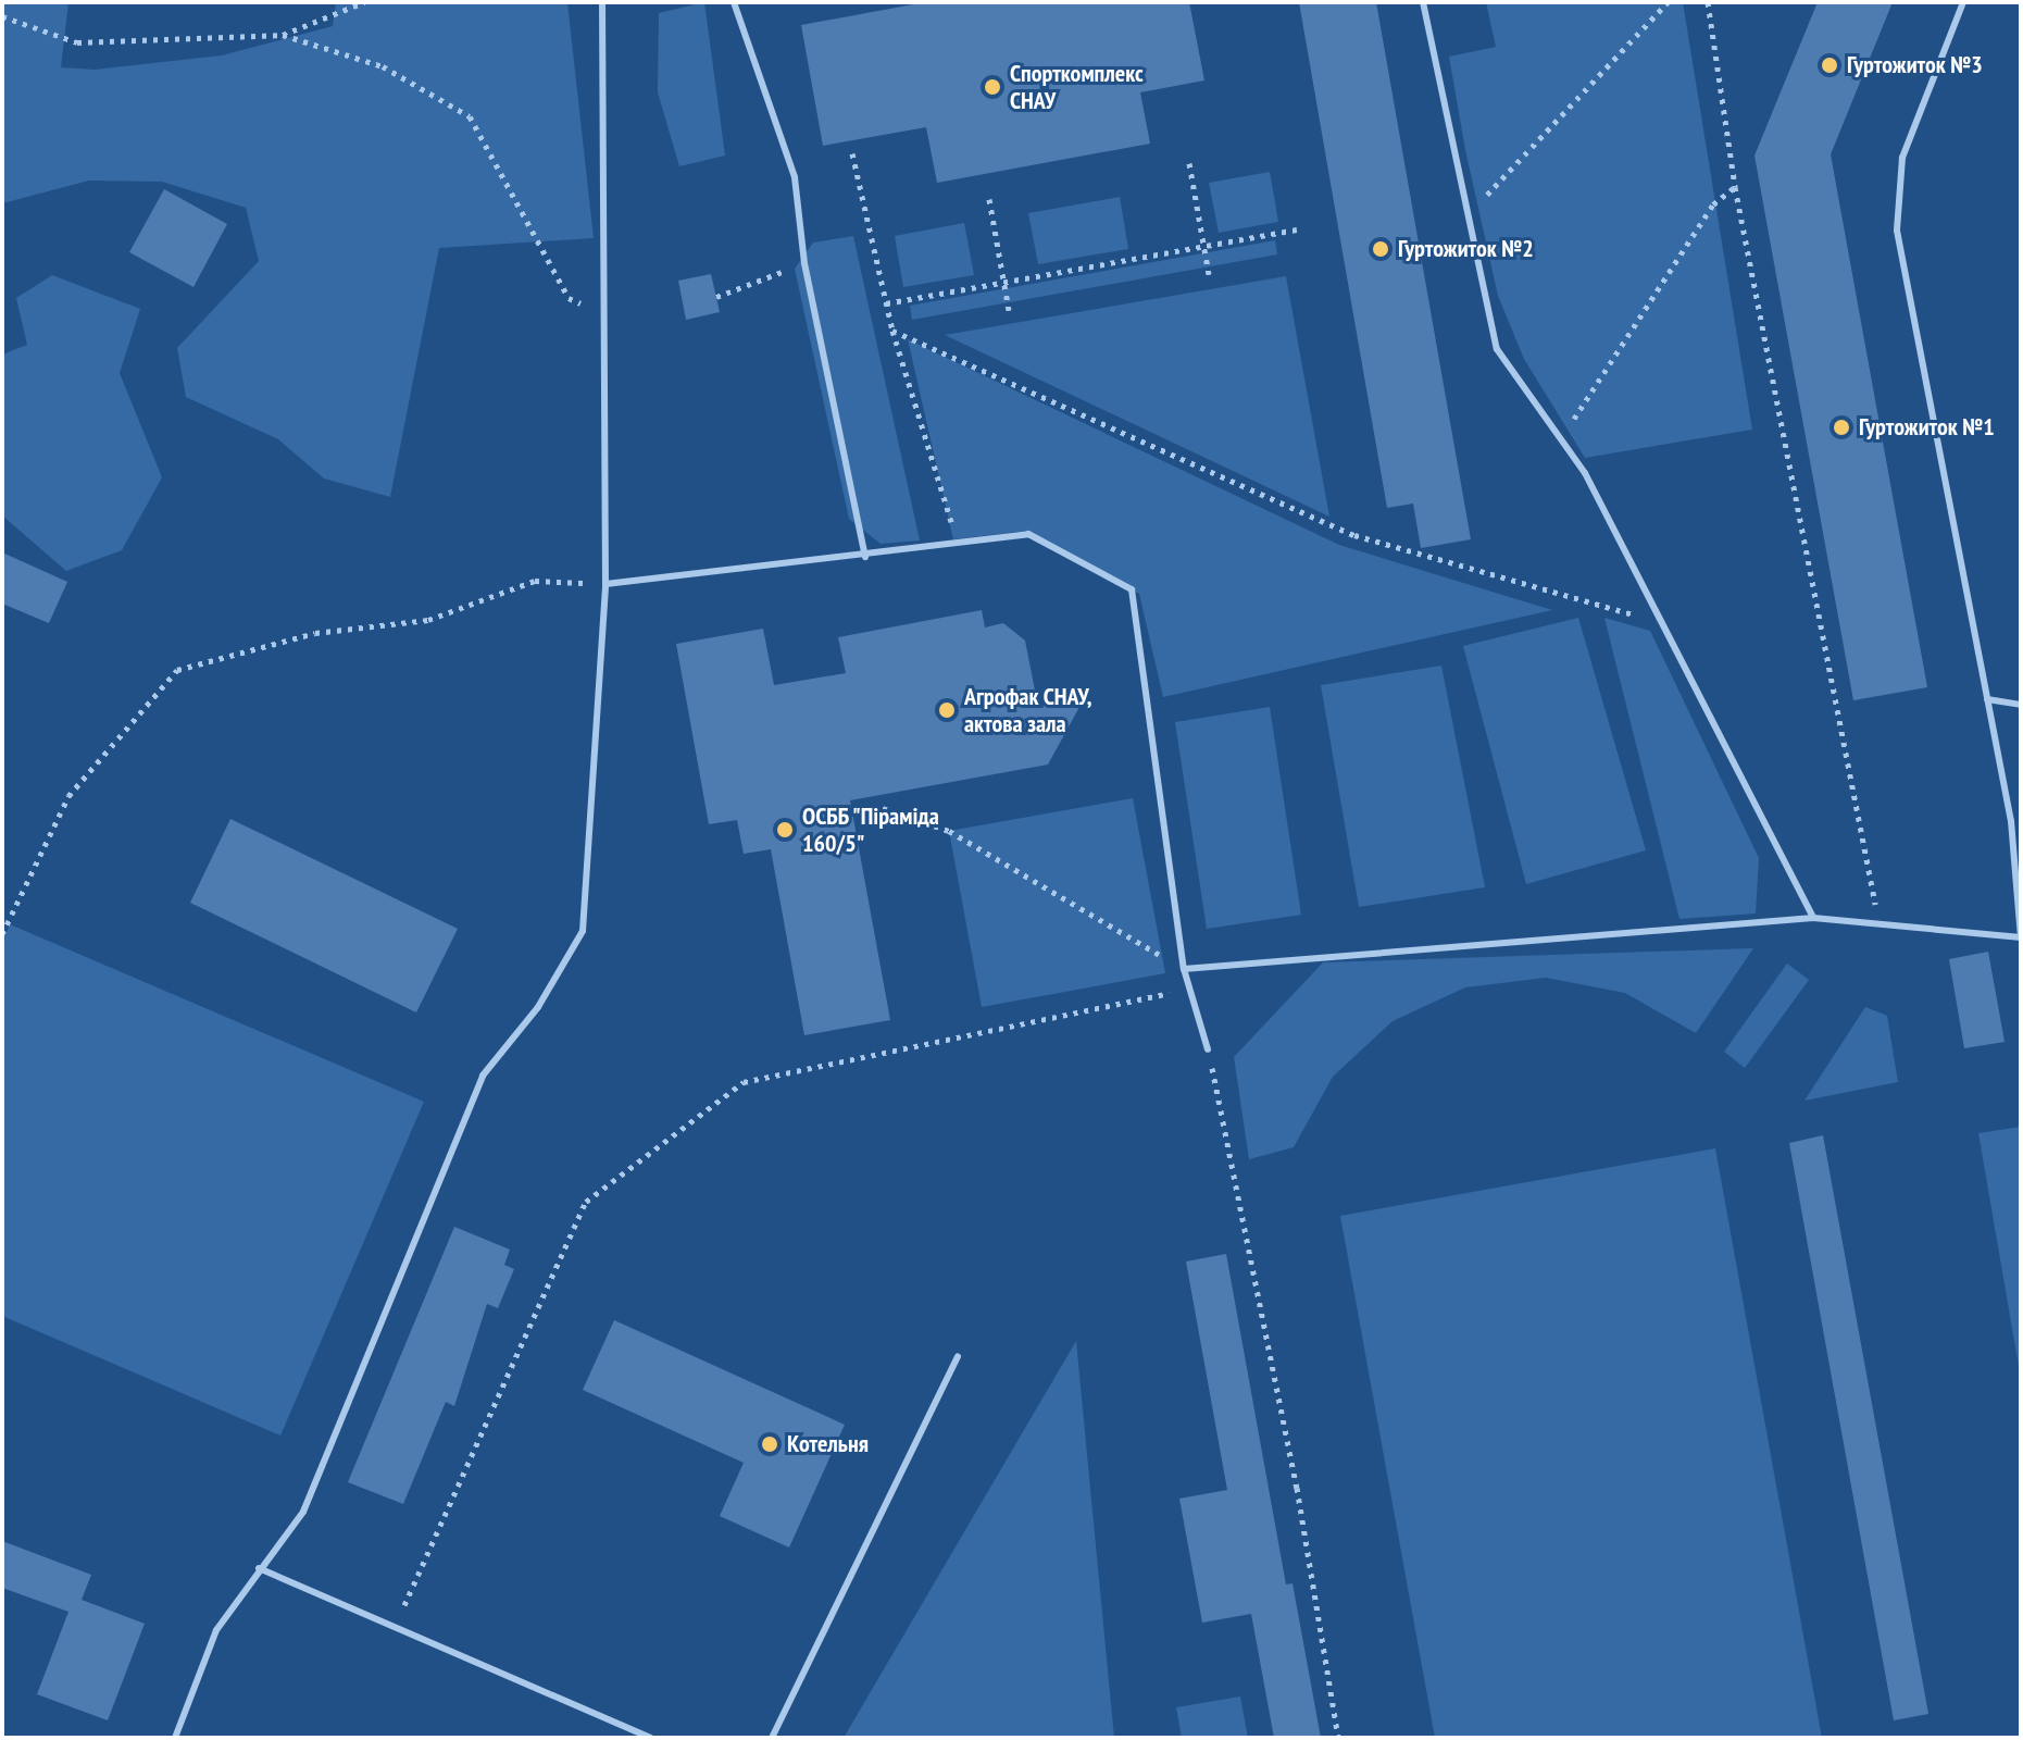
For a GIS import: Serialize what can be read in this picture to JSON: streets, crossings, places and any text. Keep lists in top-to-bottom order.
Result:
{
  "places": [
    "Гуртожиток №3",
    "Спорткомплекс СНАУ",
    "Гуртожиток №2",
    "Гуртожиток №1",
    "Агрофак СНАУ, актова зала",
    "ОСББ \"Піраміда 160/5\"",
    "Котельня"
  ]
}
